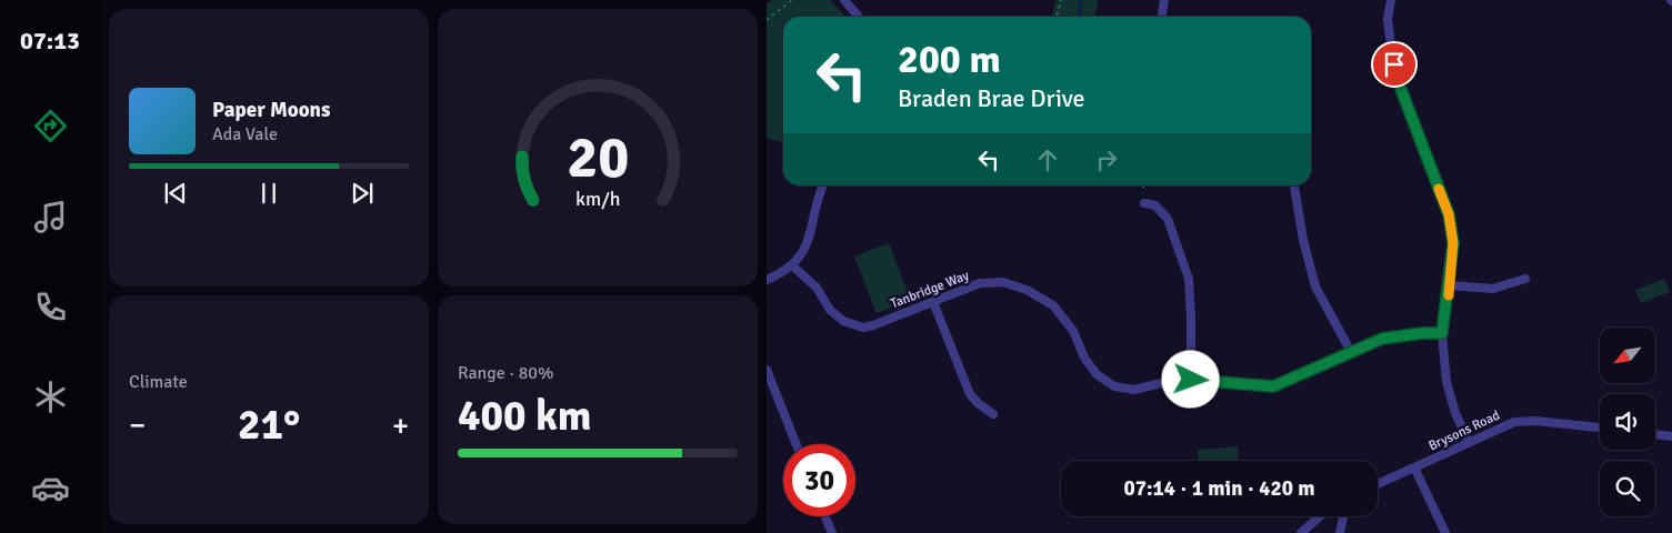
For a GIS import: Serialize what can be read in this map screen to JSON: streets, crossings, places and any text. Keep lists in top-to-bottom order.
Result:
{
  "streets": {
    "street": ["Tanbridge Way", "Brysons Road"]
  },
  "north": "bottom left",
  "page": {
    "tabs": "07:13",
    "turn": ["200 m", "Braden Brae Drive"],
    "song": ["Paper Moons", "Ada Vale"],
    "tile": [
      "Climate",
      ["Range · 80%", "400 km"]
    ],
    "heat": ["−", "21°", "+"],
    "limit": "30",
    "trip": "07:14 · 1 min · 420 m",
    "gauge": ["20", "km/h"]
  }
}
